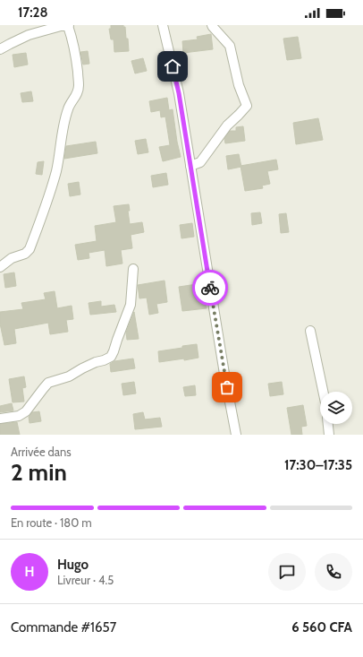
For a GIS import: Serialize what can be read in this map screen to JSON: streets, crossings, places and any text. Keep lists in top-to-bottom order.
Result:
{
  "page": {
    "status": "17:28",
    "heading": ["2 min", "Arrivée dans", "17:30–17:35"],
    "panel": [
      "Hugo",
      "Livreur · 4.5",
      "Commande #1657",
      "6 560 CFA"
    ],
    "bar": "En route · 180 m",
    "round": "H"
  }
}
